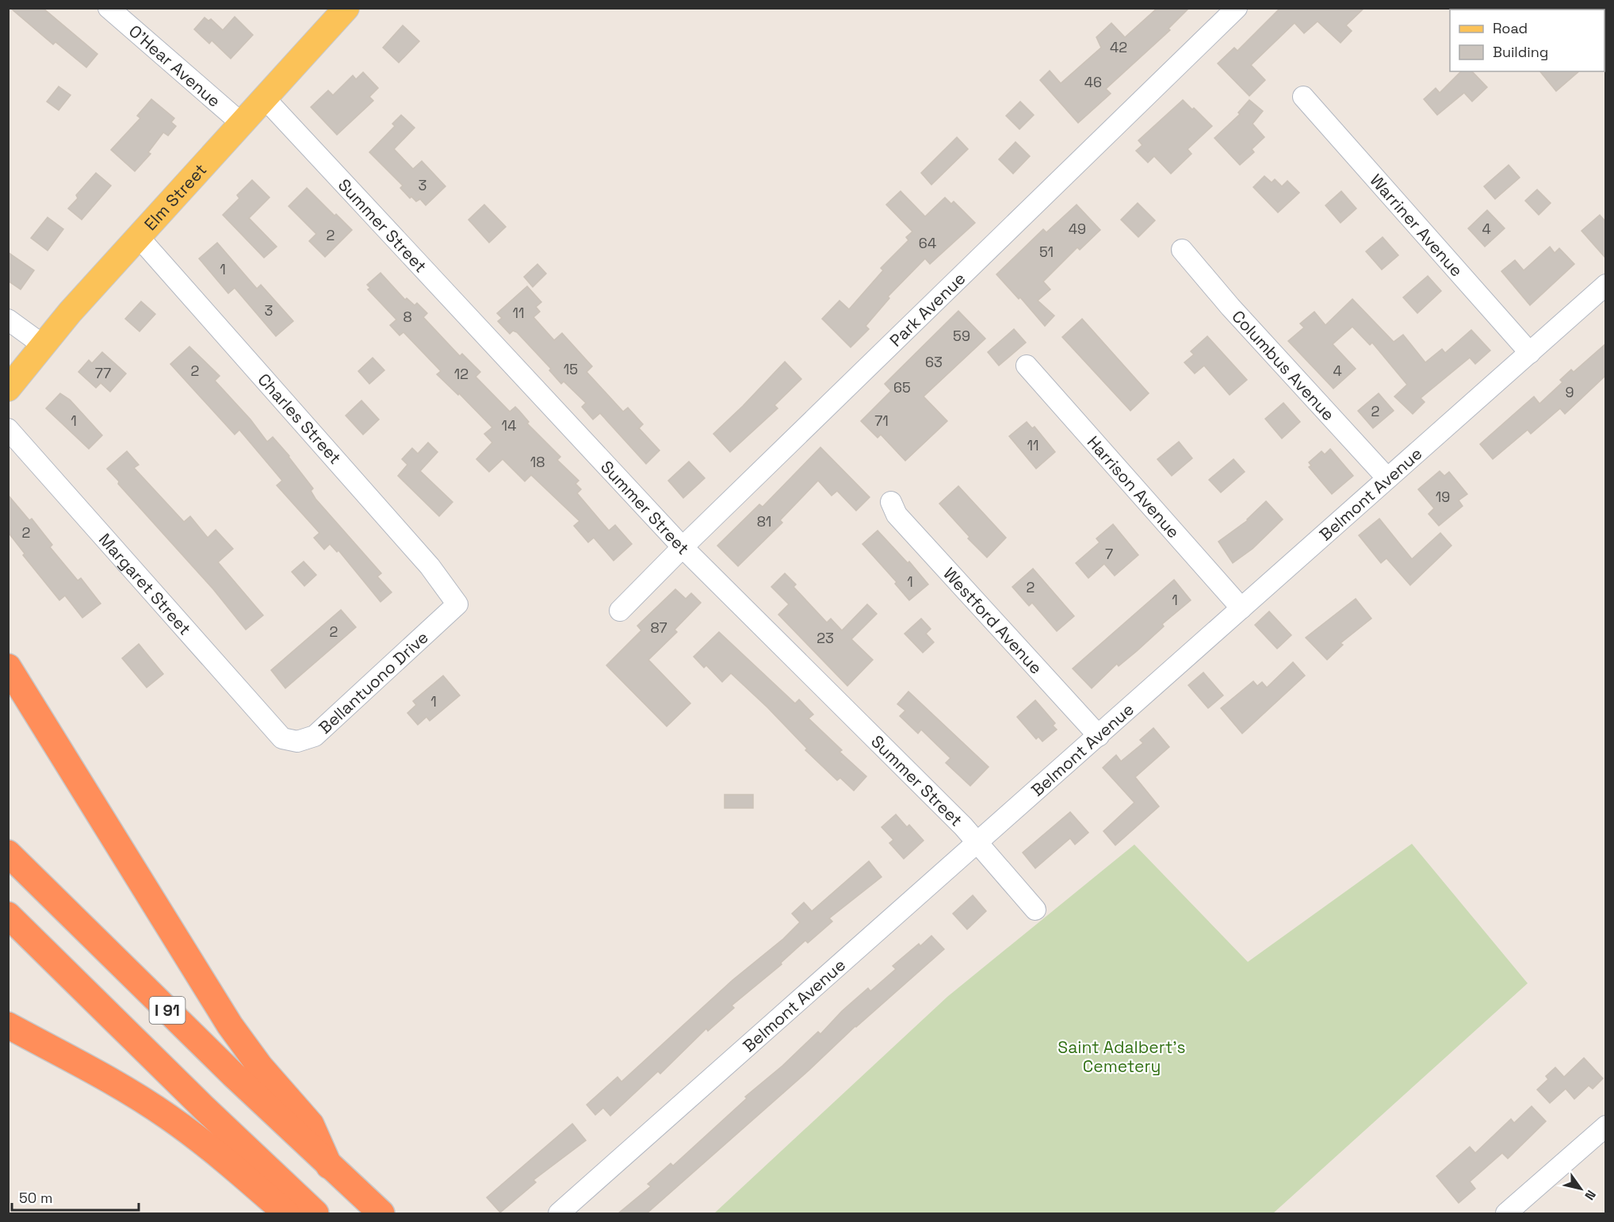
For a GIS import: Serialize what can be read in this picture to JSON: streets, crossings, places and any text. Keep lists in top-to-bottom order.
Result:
{
  "streets": {
    "highway": ["I 91"],
    "main road": ["Elm Street"],
    "street": [
      "O'Hear Avenue",
      "Summer Street",
      "Warriner Avenue",
      "Park Avenue",
      "Columbus Avenue",
      "Charles Street",
      "Harrison Avenue",
      "Belmont Avenue",
      "Margaret Street",
      "Westford Avenue",
      "Bellantuono Drive"
    ]
  },
  "crossings": [
    ["O'Hear Avenue", "Elm Street"],
    ["Elm Street", "Summer Street"],
    ["Elm Street", "Charles Street"],
    ["Summer Street", "Park Avenue"],
    ["Summer Street", "Belmont Avenue"],
    ["Warriner Avenue", "Belmont Avenue"],
    ["Columbus Avenue", "Belmont Avenue"],
    ["Charles Street", "Bellantuono Drive"],
    ["Harrison Avenue", "Belmont Avenue"],
    ["Belmont Avenue", "Westford Avenue"],
    ["Margaret Street", "Bellantuono Drive"]
  ],
  "parks": ["Saint Adalbert's Cemetery"],
  "house_numbers": [
    "42",
    "46",
    "3",
    "49",
    "4",
    "2",
    "64",
    "51",
    "1",
    "3",
    "11",
    "8",
    "59",
    "63",
    "15",
    "2",
    "4",
    "77",
    "12",
    "65",
    "9",
    "2",
    "1",
    "71",
    "14",
    "11",
    "18",
    "19",
    "81",
    "2",
    "7",
    "1",
    "2",
    "1",
    "87",
    "2",
    "23",
    "1"
  ],
  "legend": ["Road", "Building"],
  "scale_bar": "50 m",
  "north": "bottom right"
}
